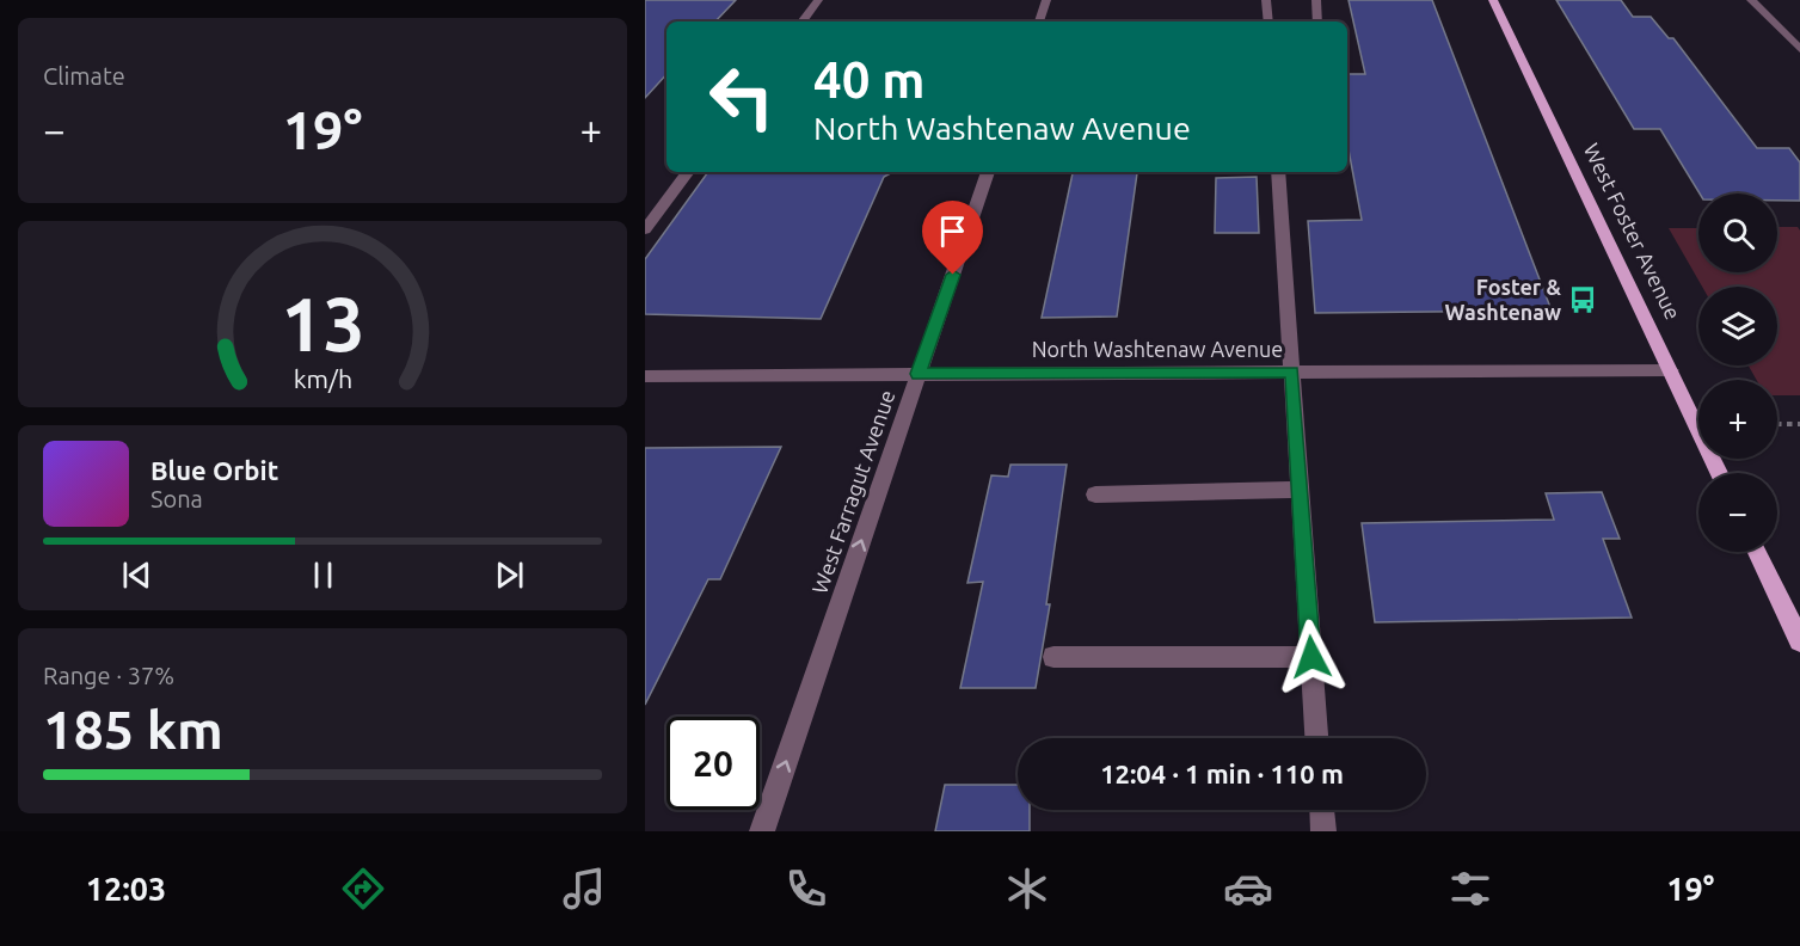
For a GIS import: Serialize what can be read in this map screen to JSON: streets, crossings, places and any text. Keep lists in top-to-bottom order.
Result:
{
  "streets": {
    "main road": ["West Foster Avenue"],
    "street": ["North Washtenaw Avenue", "West Farragut Avenue"]
  },
  "crossings": [
    ["West Foster Avenue", "North Washtenaw Avenue"],
    ["North Washtenaw Avenue", "West Farragut Avenue"]
  ],
  "one_way": ["West Farragut Avenue"],
  "places": {
    "bus stop": ["Foster & Washtenaw"]
  },
  "page": {
    "tile": [
      "Climate",
      ["Range · 37%", "185 km"]
    ],
    "turn": ["40 m", "North Washtenaw Avenue"],
    "heat": ["−", "19°", "+"],
    "map_buttons": ["+", "−"],
    "song": ["Blue Orbit", "Sona"],
    "limit": "20",
    "trip": "12:04 · 1 min · 110 m",
    "tabs": ["12:03", "19°"],
    "gauge": ["13", "km/h"]
  }
}
